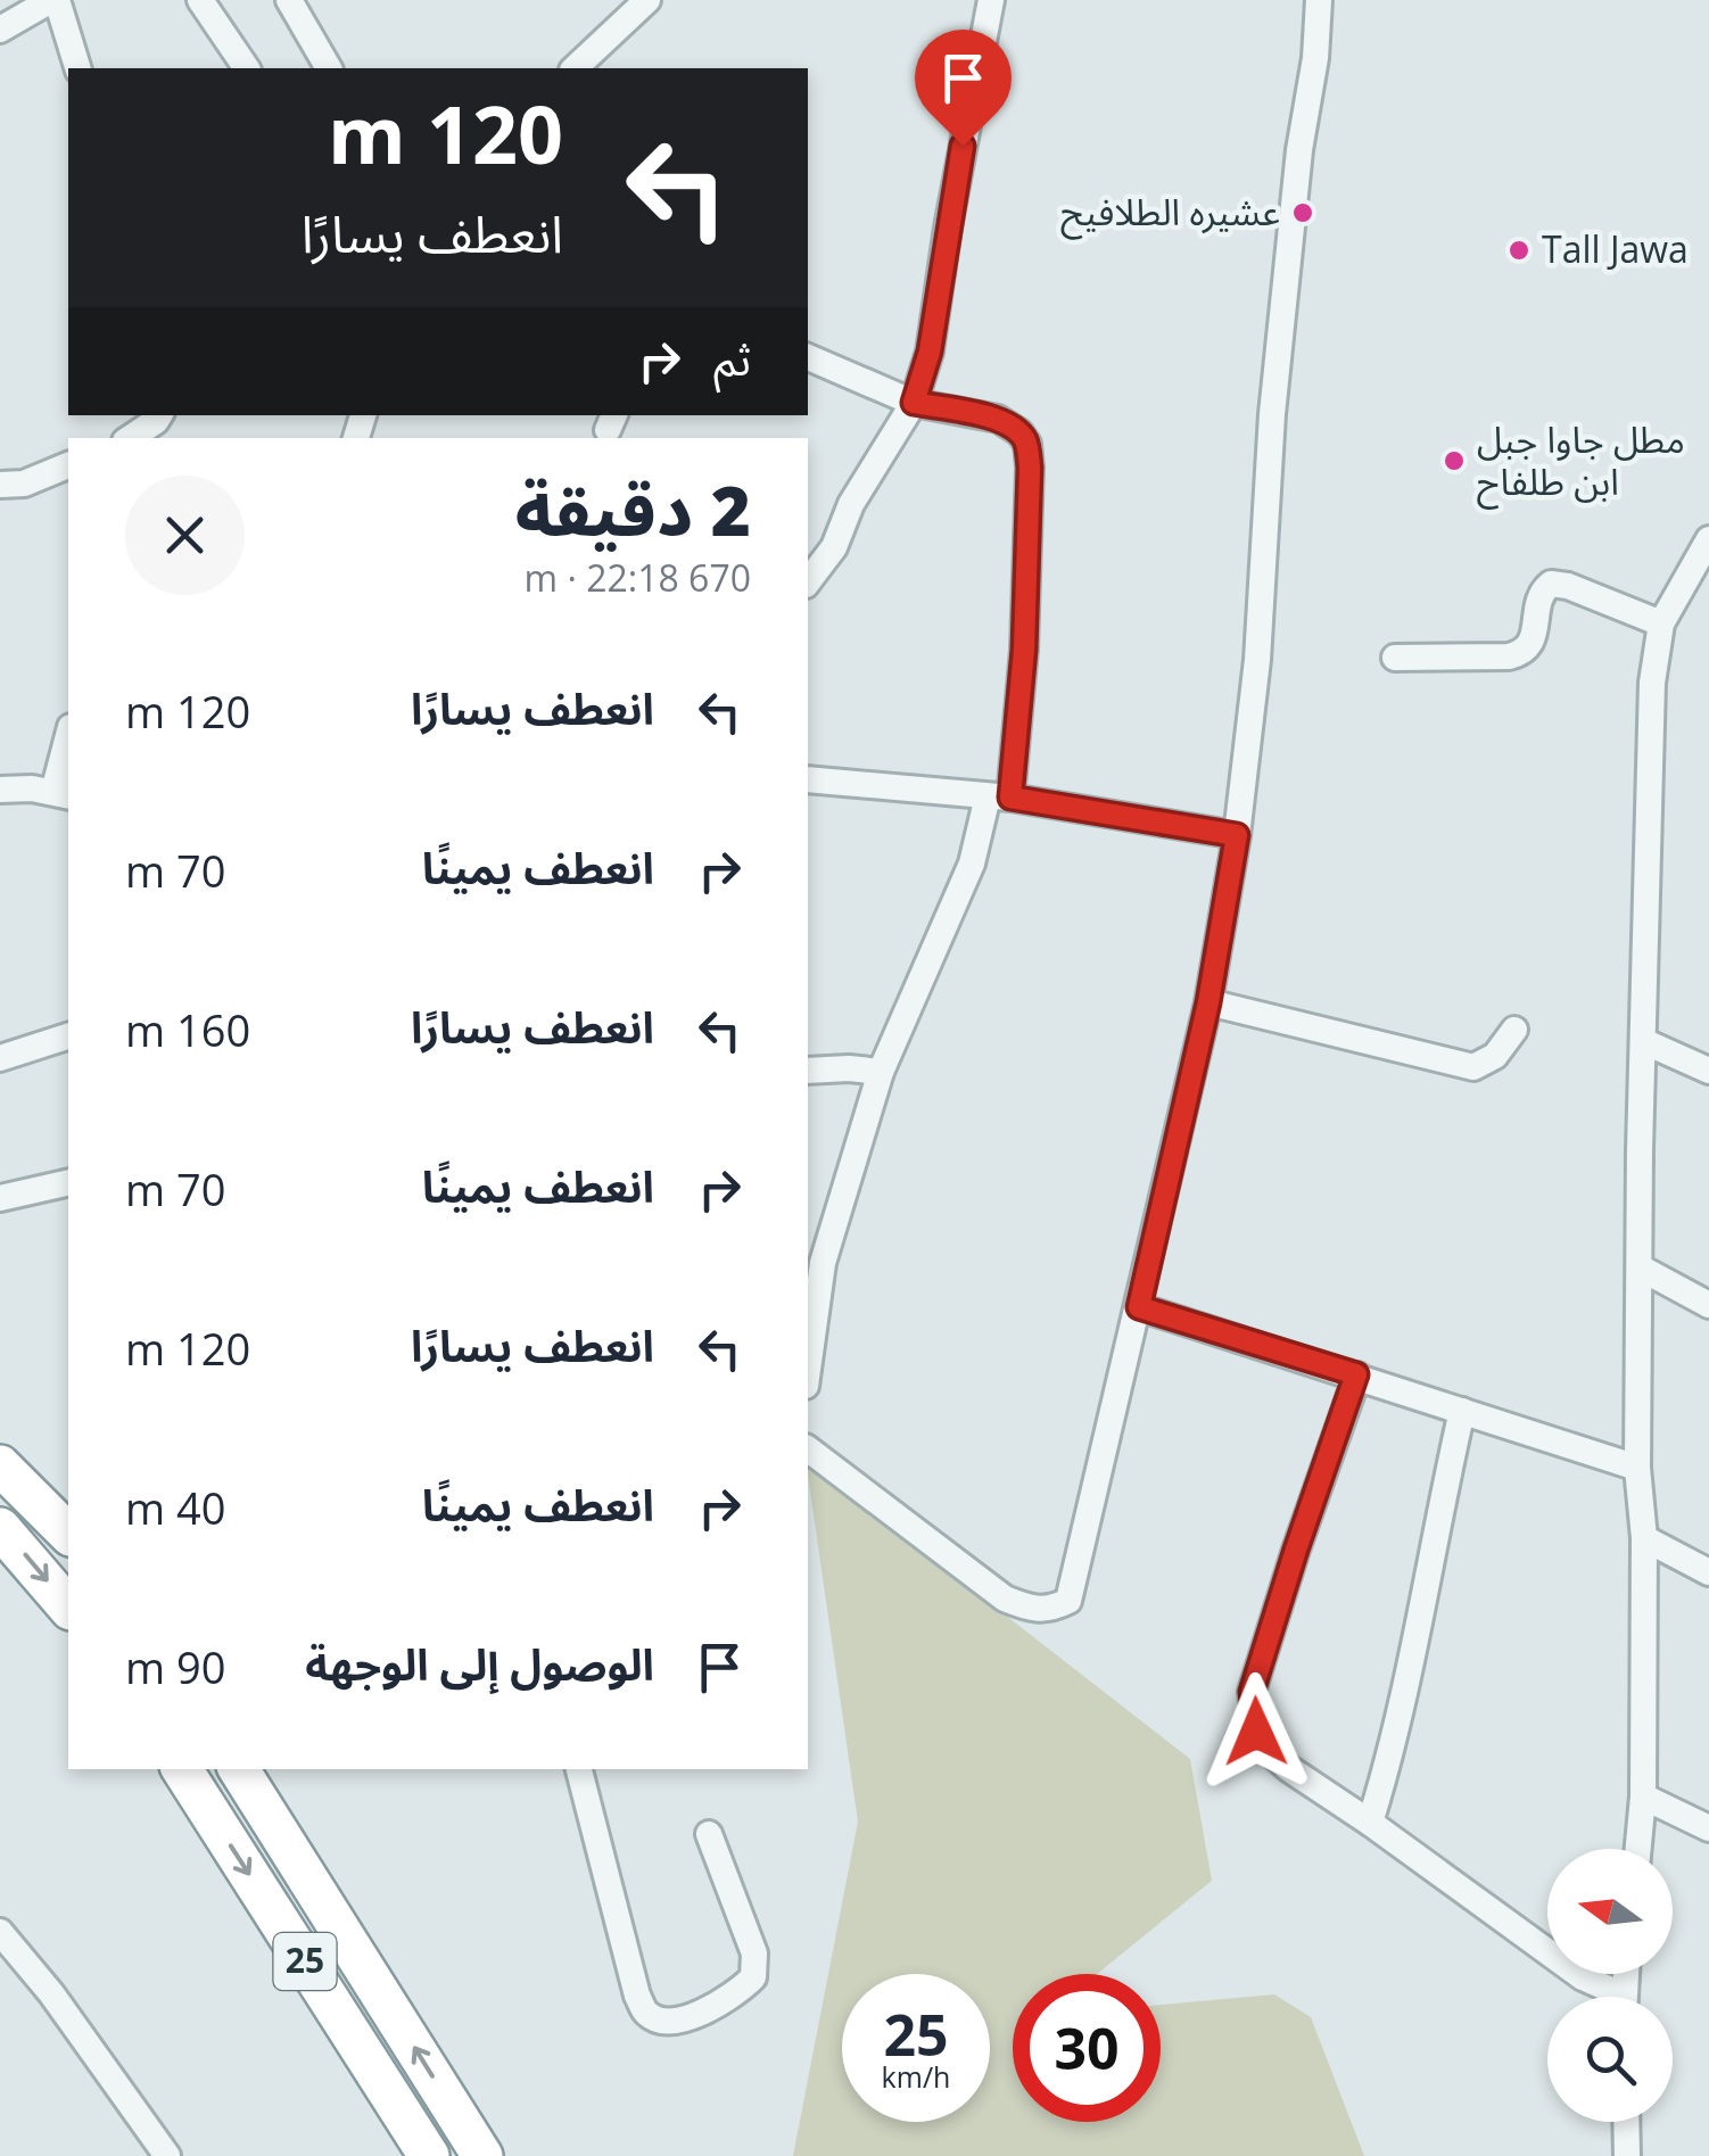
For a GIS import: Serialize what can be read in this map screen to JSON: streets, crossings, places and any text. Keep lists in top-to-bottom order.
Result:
{
  "streets": {
    "highway": ["25"]
  },
  "places": ["عشيره الطلافيح", "Tall Jawa", "مطل جاوا جبل ابن طلفاح"],
  "north": "left",
  "page": {
    "turn": ["120 m", "انعطف يسارًا"],
    "then": "ثم",
    "heading": ["2 دقيقة", "670 m · 22:18"],
    "list": [
      {
        "name": "انعطف يسارًا",
        "value": "120 m"
      },
      {
        "name": "انعطف يمينًا",
        "value": "70 m"
      },
      {
        "name": "انعطف يسارًا",
        "value": "160 m"
      },
      {
        "name": "انعطف يمينًا",
        "value": "70 m"
      },
      {
        "name": "انعطف يسارًا",
        "value": "120 m"
      },
      {
        "name": "انعطف يمينًا",
        "value": "40 m"
      },
      {
        "name": "الوصول إلى الوجهة",
        "value": "90 m"
      }
    ],
    "speed": "25 km/h",
    "limit": "30"
  }
}
